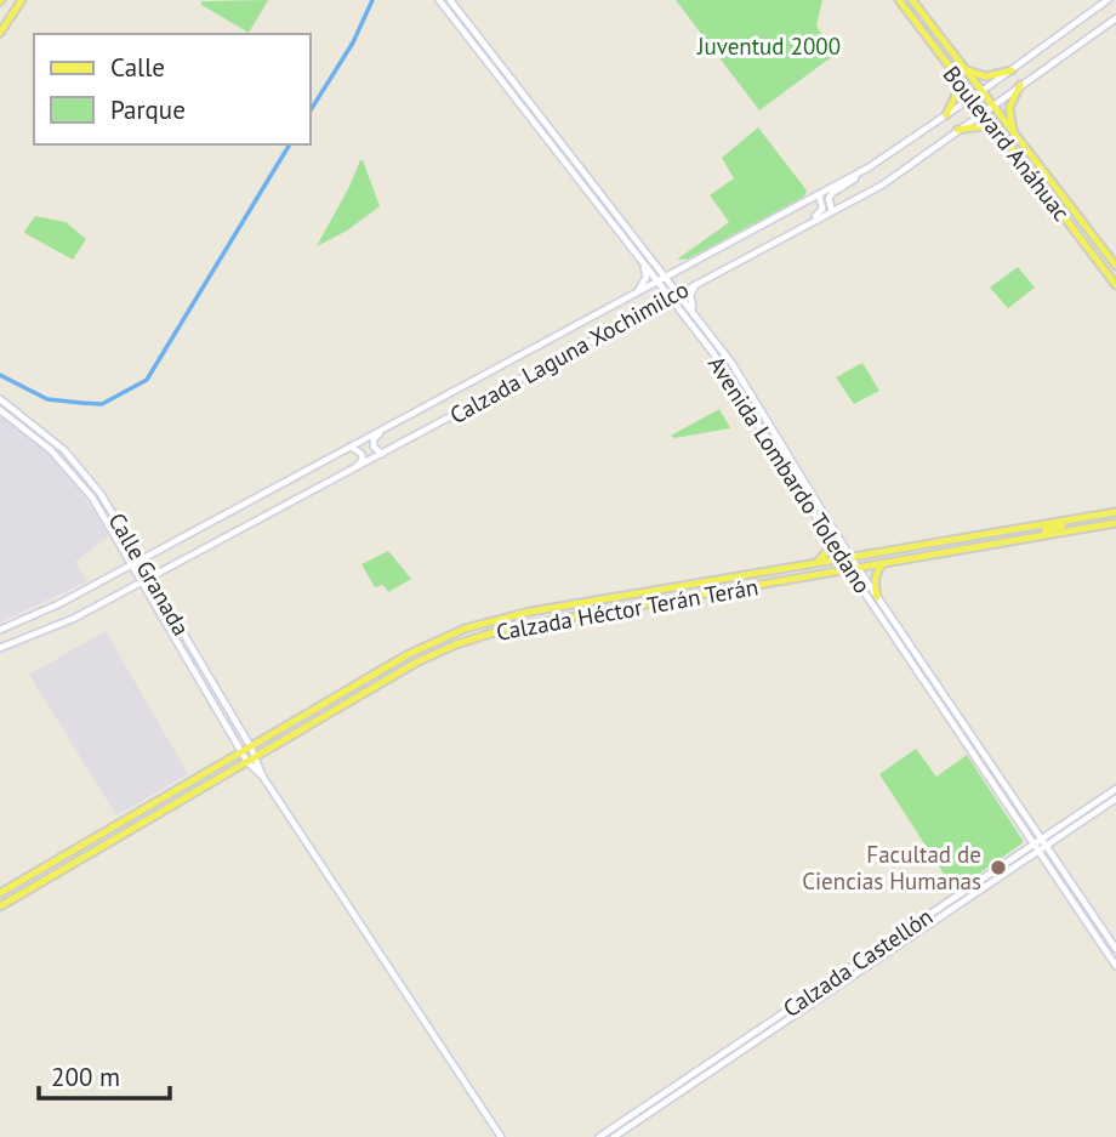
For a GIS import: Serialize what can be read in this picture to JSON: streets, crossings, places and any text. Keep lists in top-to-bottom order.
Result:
{
  "streets": {
    "main road": [
      "Boulevard Anáhuac",
      "Calzada Laguna Xochimilco",
      "Avenida Lombardo Toledano",
      "Calle Granada",
      "Calzada Héctor Terán Terán",
      "Calzada Castellón"
    ]
  },
  "crossings": [
    ["Boulevard Anáhuac", "Calzada Laguna Xochimilco"],
    ["Calzada Laguna Xochimilco", "Avenida Lombardo Toledano"],
    ["Calzada Laguna Xochimilco", "Calle Granada"],
    ["Avenida Lombardo Toledano", "Calzada Héctor Terán Terán"],
    ["Avenida Lombardo Toledano", "Calzada Castellón"],
    ["Calle Granada", "Calzada Héctor Terán Terán"]
  ],
  "parks": ["Juventud 2000"],
  "places": ["Facultad de Ciencias Humanas"],
  "legend": ["Calle", "Parque"],
  "scale_bar": "200 m"
}
